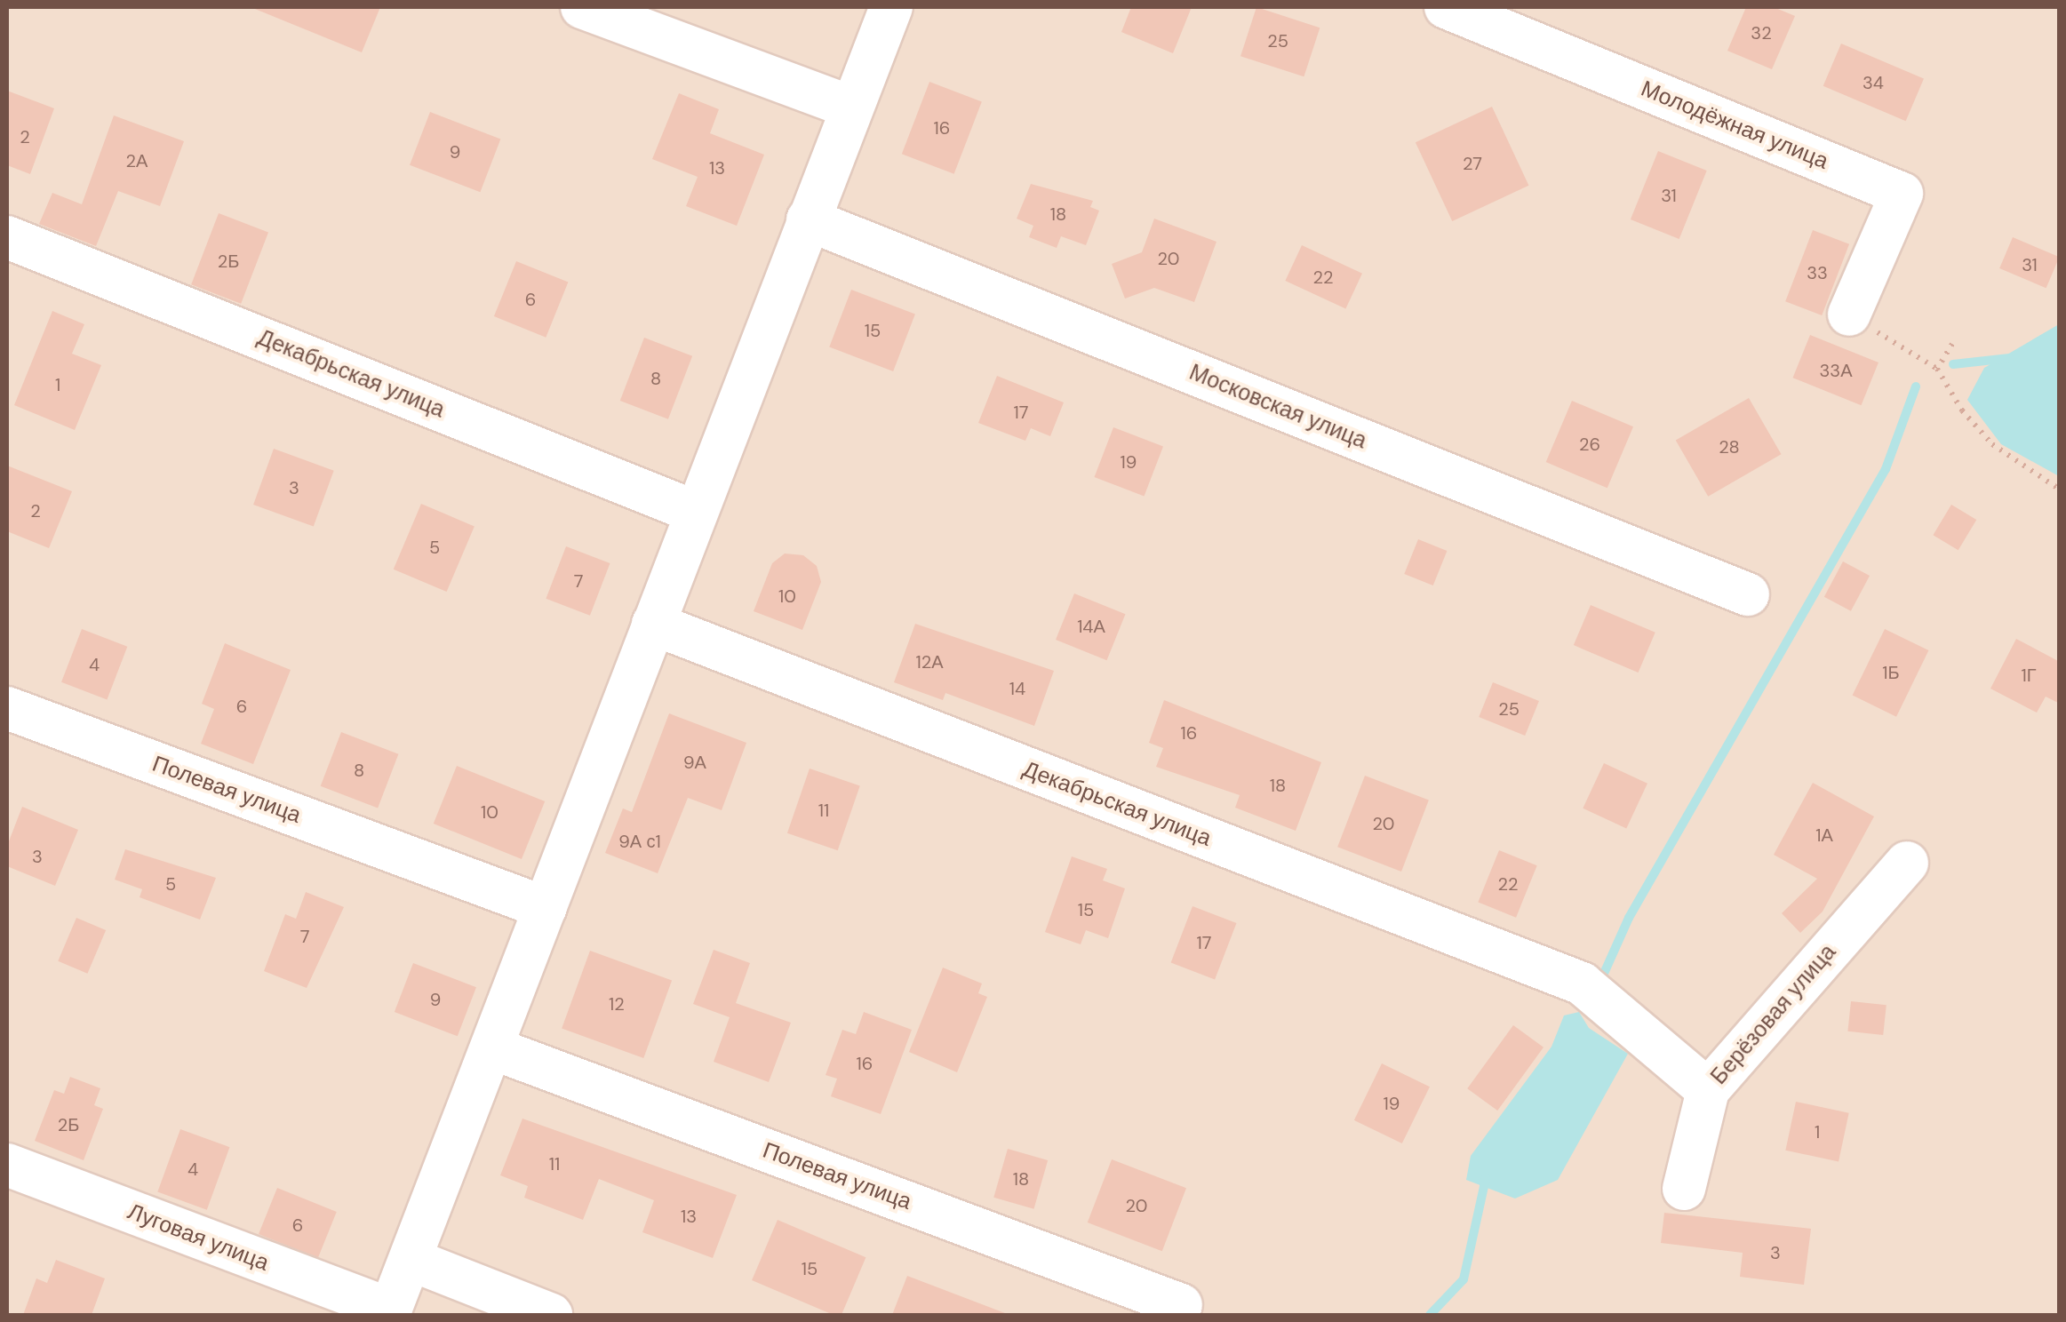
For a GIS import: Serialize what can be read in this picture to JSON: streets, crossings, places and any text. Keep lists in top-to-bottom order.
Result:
{
  "streets": {
    "street": [
      "Молодёжная улица",
      "Декабрьская улица",
      "Московская улица",
      "Полевая улица",
      "Берёзовая улица",
      "Луговая улица"
    ]
  },
  "crossings": [
    ["Декабрьская улица", "Берёзовая улица"]
  ],
  "house_numbers": [
    "32",
    "25",
    "34",
    "16",
    "2",
    "9",
    "2А",
    "27",
    "13",
    "31",
    "18",
    "20",
    "2Б",
    "31",
    "33",
    "22",
    "6",
    "15",
    "33А",
    "8",
    "1",
    "17",
    "26",
    "28",
    "19",
    "3",
    "2",
    "5",
    "7",
    "10",
    "14А",
    "12А",
    "4",
    "1Б",
    "1Г",
    "14",
    "6",
    "25",
    "16",
    "9А",
    "8",
    "18",
    "11",
    "10",
    "20",
    "1А",
    "9А с1",
    "3",
    "5",
    "22",
    "15",
    "7",
    "17",
    "9",
    "12",
    "16",
    "19",
    "2Б",
    "1",
    "11",
    "4",
    "18",
    "20",
    "13",
    "6",
    "3",
    "15"
  ]
}
